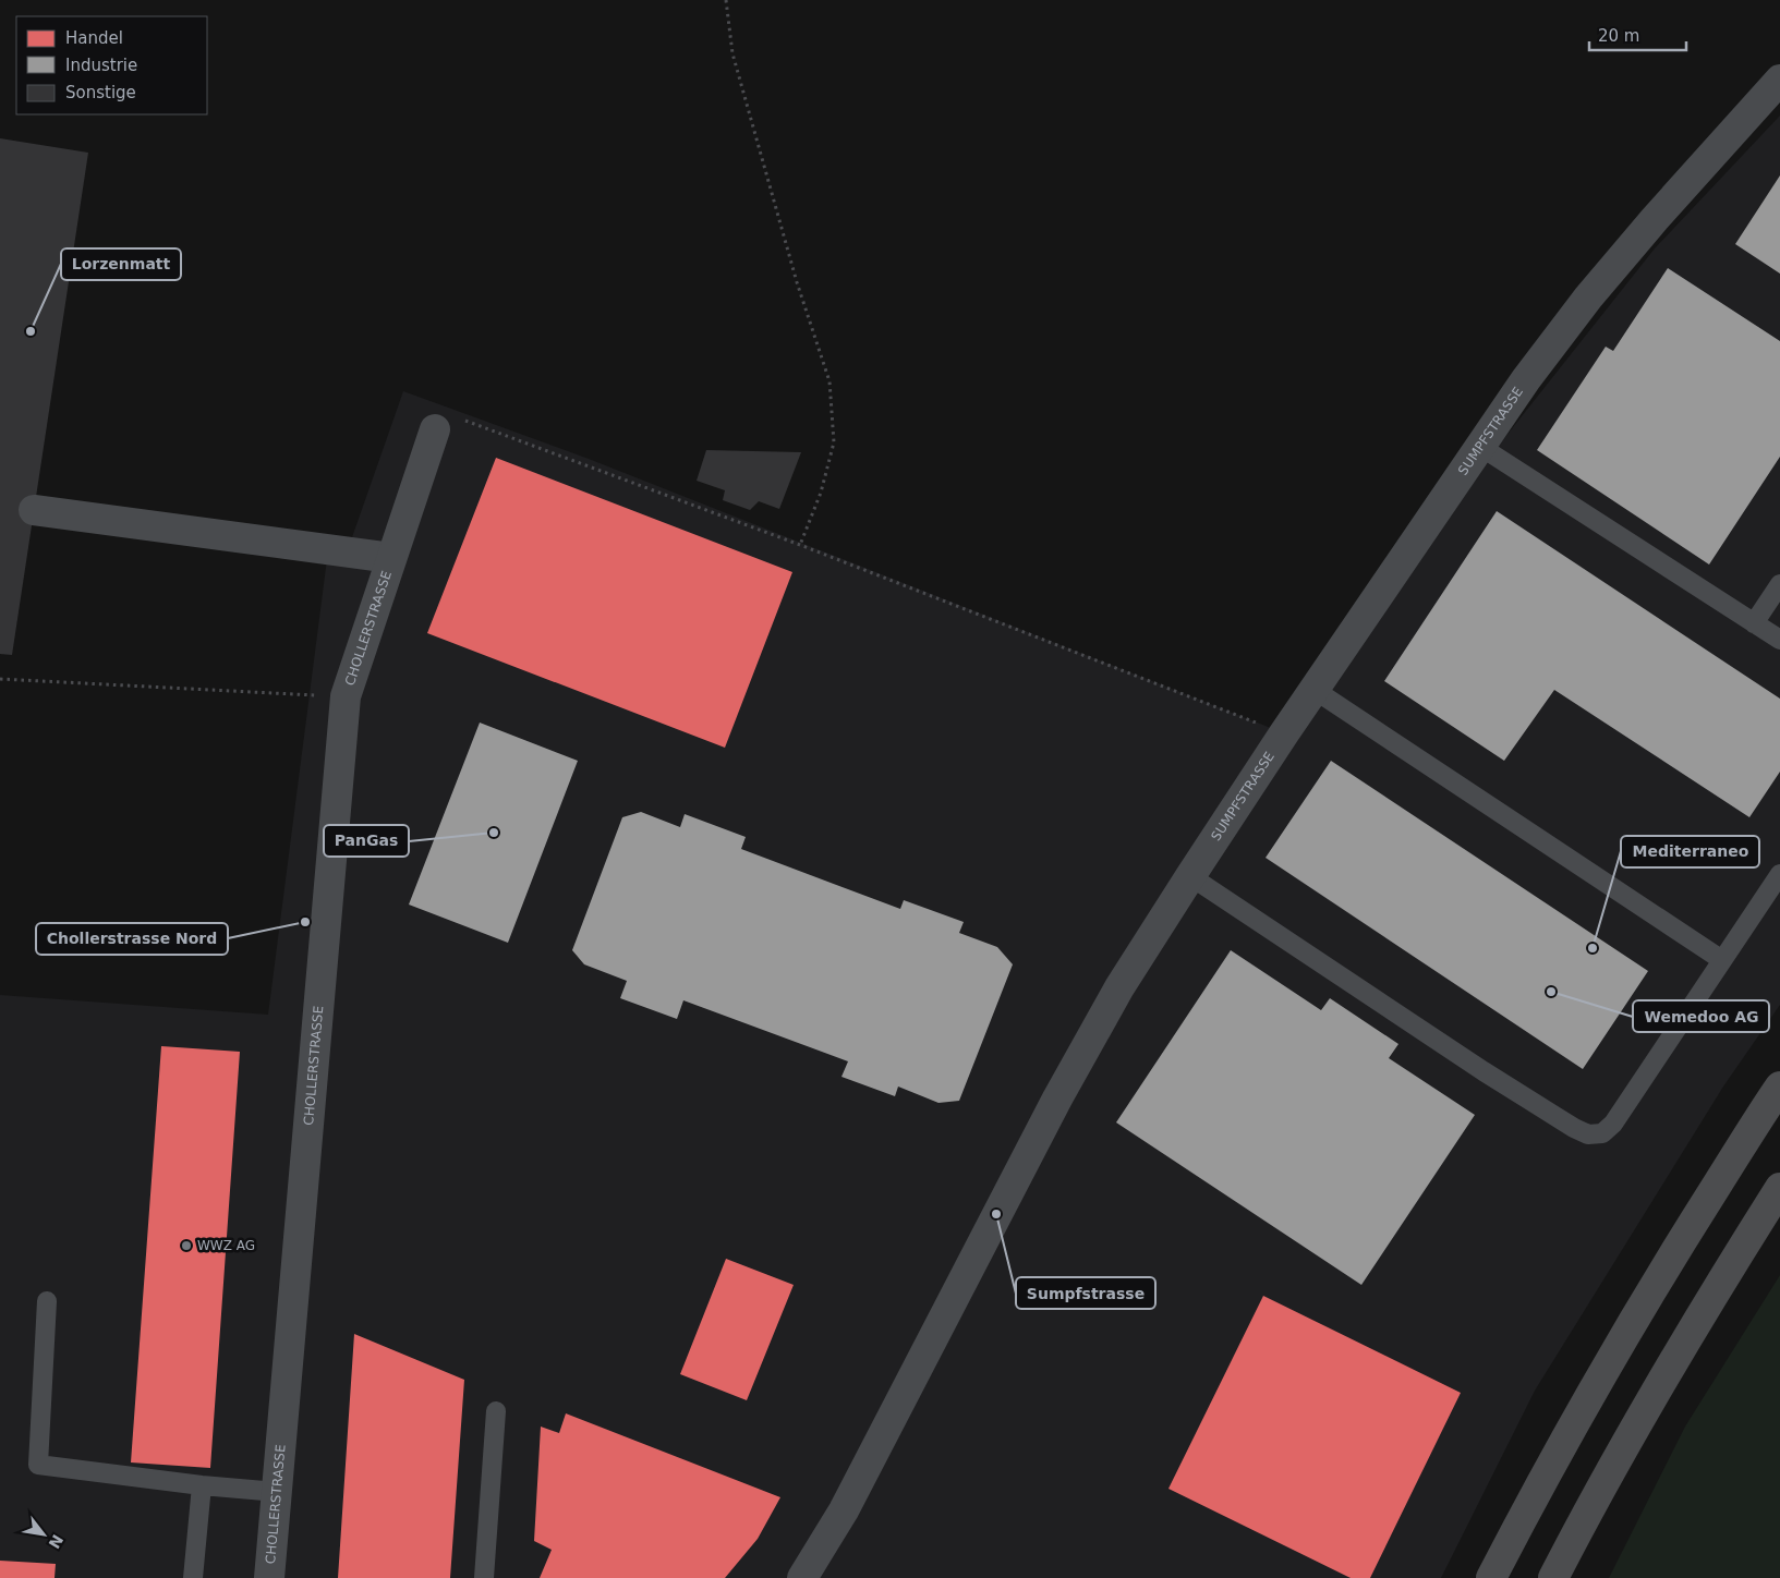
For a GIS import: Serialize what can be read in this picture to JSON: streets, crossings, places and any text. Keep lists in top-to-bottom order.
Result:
{
  "streets": {
    "street": ["SUMPFSTRASSE", "CHOLLERSTRASSE"]
  },
  "places": [
    "Lorzenmatt",
    "PanGas",
    "Chollerstrasse Nord",
    "Mediterraneo",
    "Wemedoo AG",
    "Sumpfstrasse",
    "WWZ AG"
  ],
  "legend": ["Handel", "Industrie", "Sonstige"],
  "scale_bar": "20 m",
  "north": "bottom right"
}
